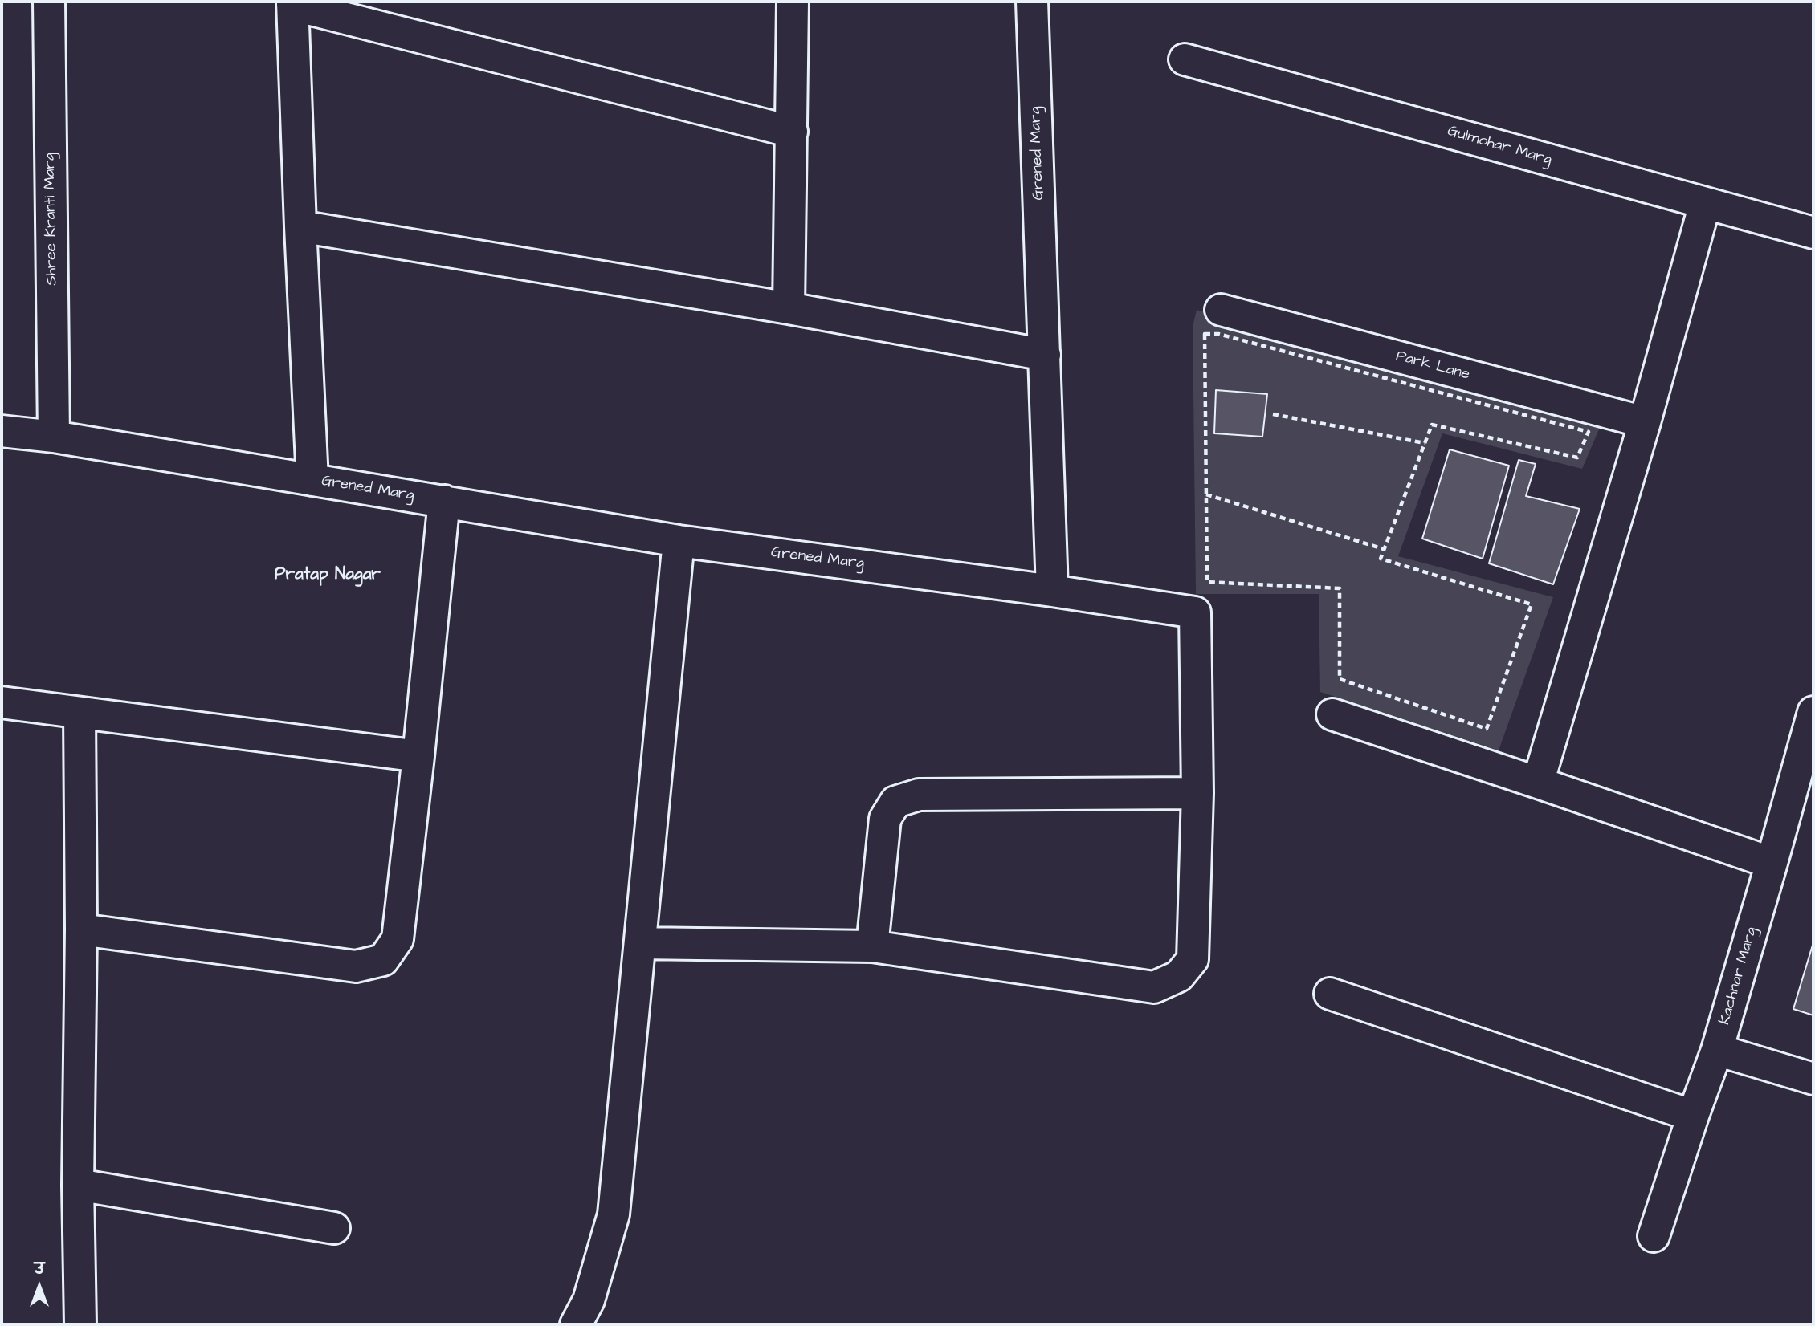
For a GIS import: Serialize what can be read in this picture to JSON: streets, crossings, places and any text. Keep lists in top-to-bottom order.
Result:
{
  "streets": {
    "street": [
      "Gulmohar Marg",
      "Grened Marg",
      "Shree Kranti Marg",
      "Park Lane",
      "Kachnar Marg"
    ]
  },
  "crossings": [
    ["Grened Marg", "Shree Kranti Marg"]
  ],
  "districts": ["Pratap Nagar"],
  "north": "top"
}
